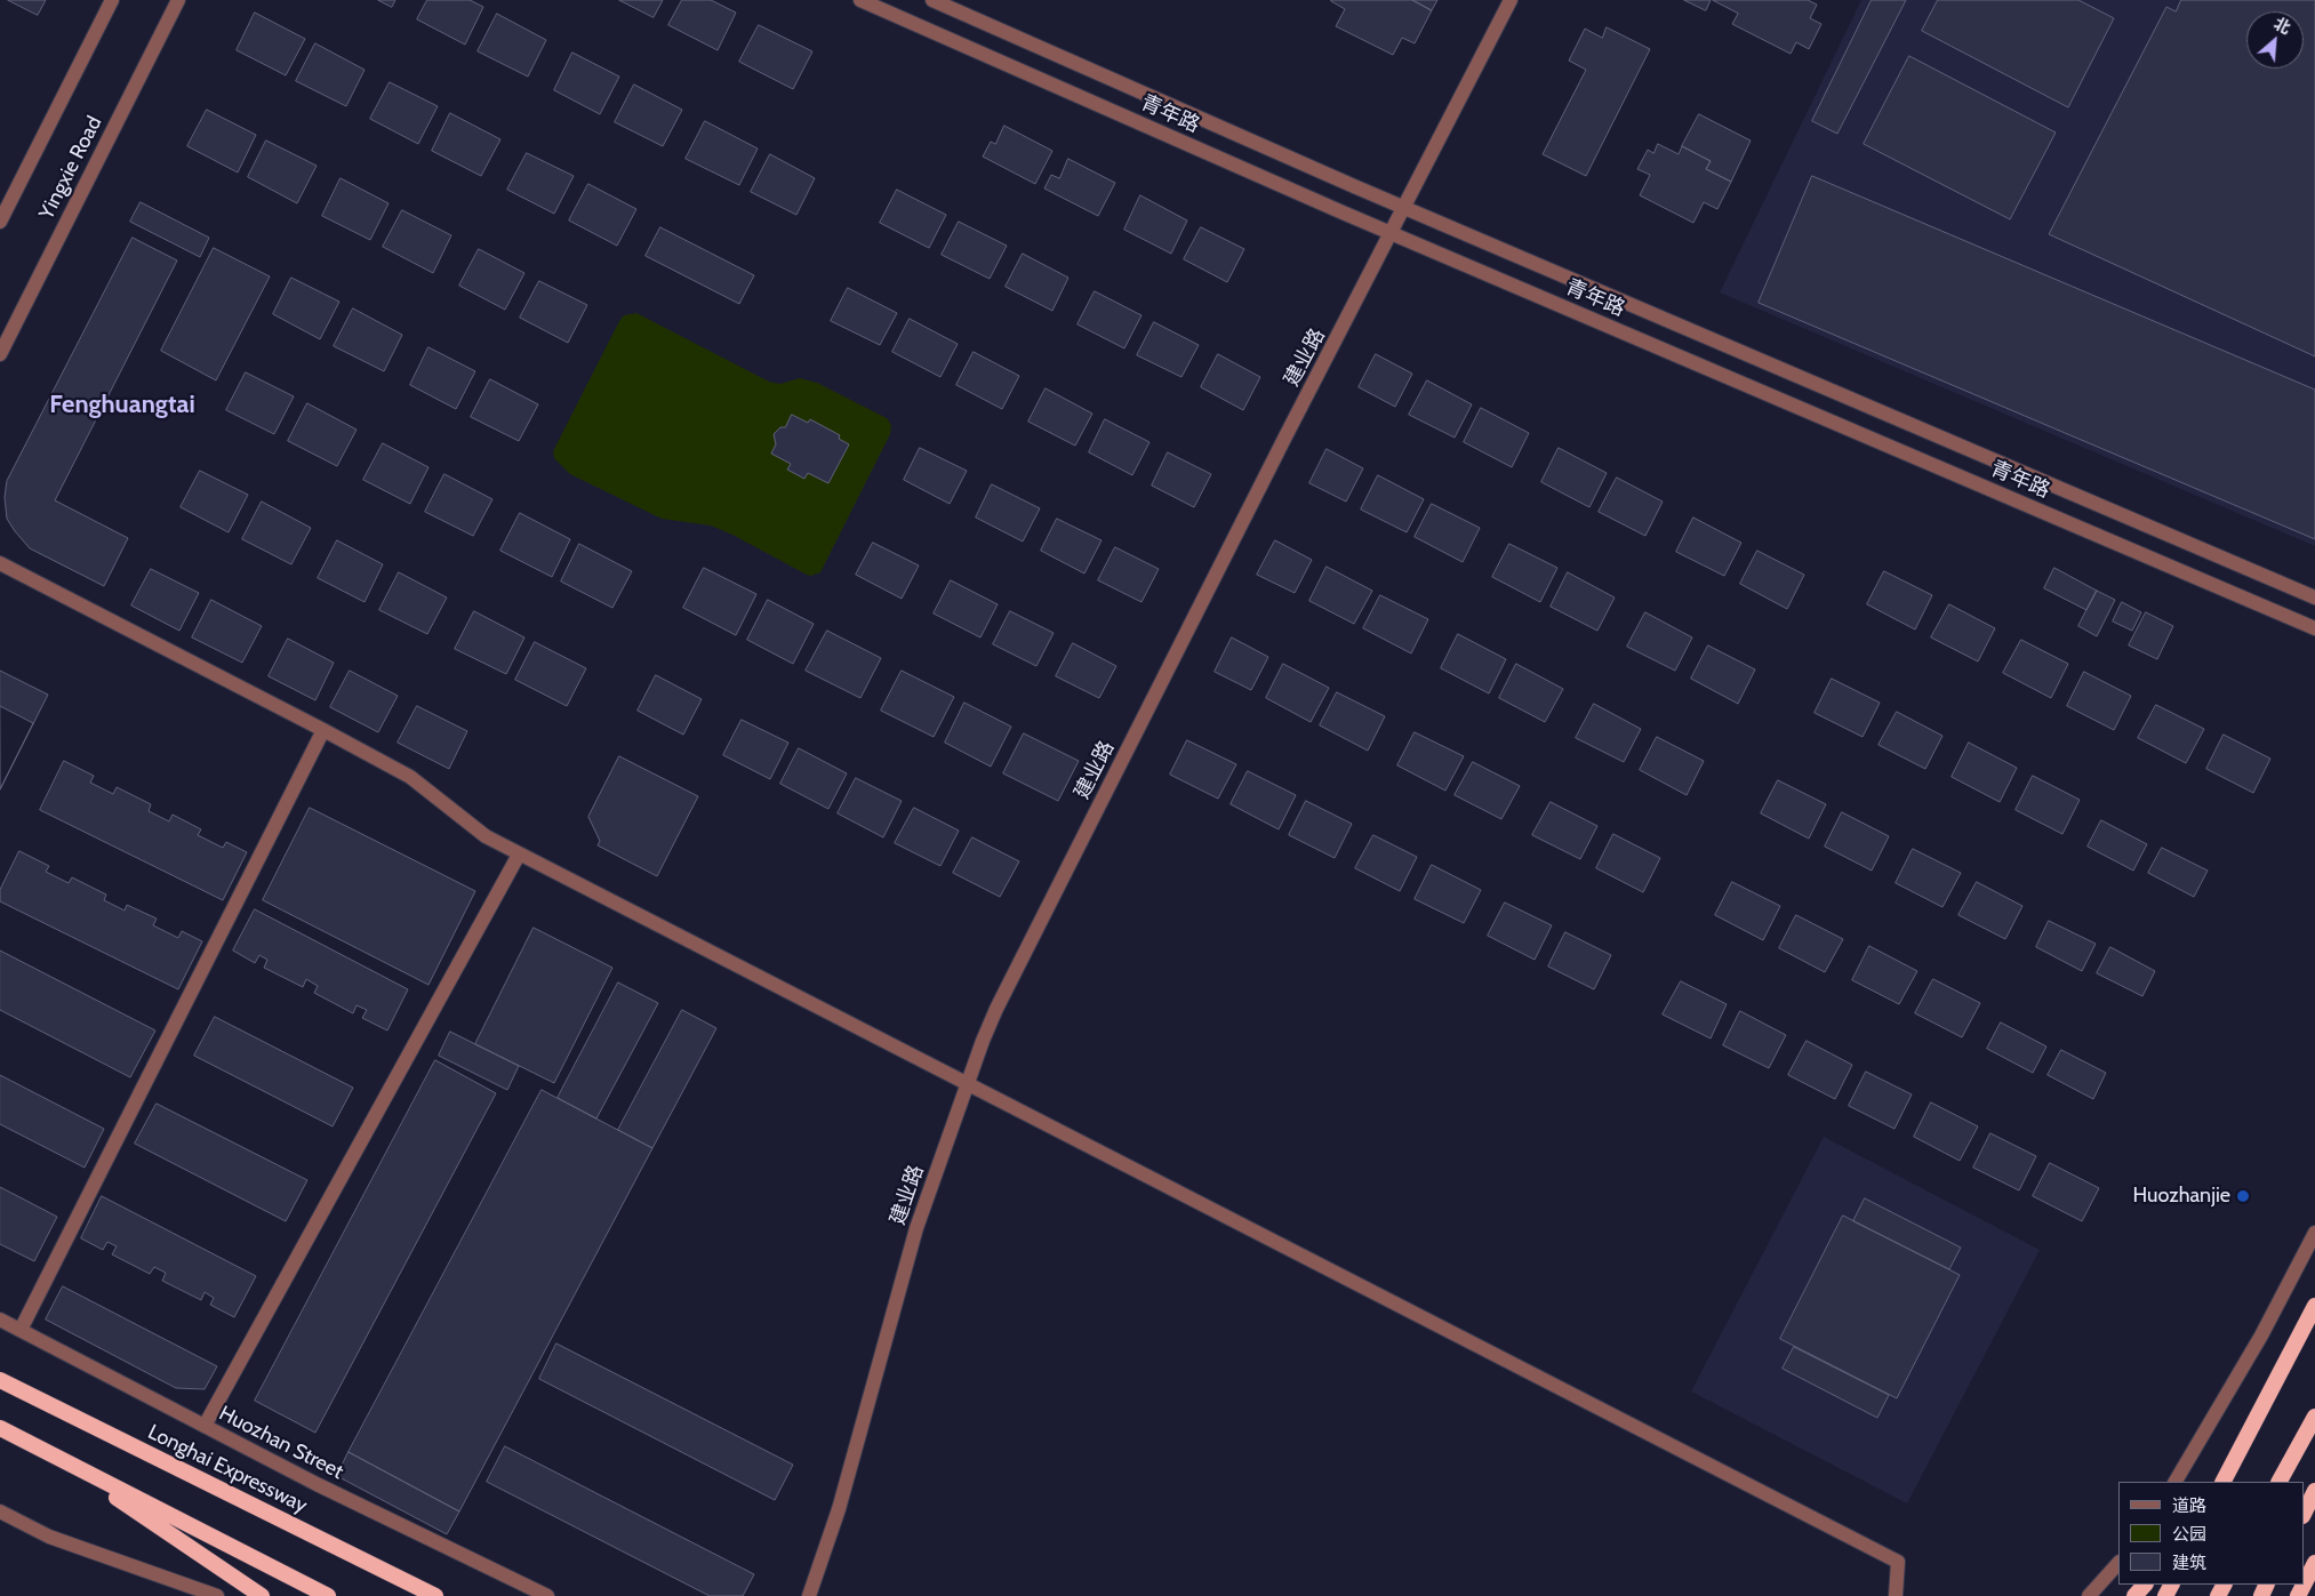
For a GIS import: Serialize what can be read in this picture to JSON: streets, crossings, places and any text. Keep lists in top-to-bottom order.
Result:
{
  "streets": {
    "highway": ["Longhai Expressway"],
    "street": [
      "青年路",
      "Yingxie Road",
      "建业路",
      "Huozhan Street"
    ]
  },
  "crossings": [
    ["青年路", "建业路"]
  ],
  "districts": ["Fenghuangtai"],
  "places": ["Huozhanjie"],
  "legend": ["道路", "公园", "建筑"],
  "north": "top right"
}
